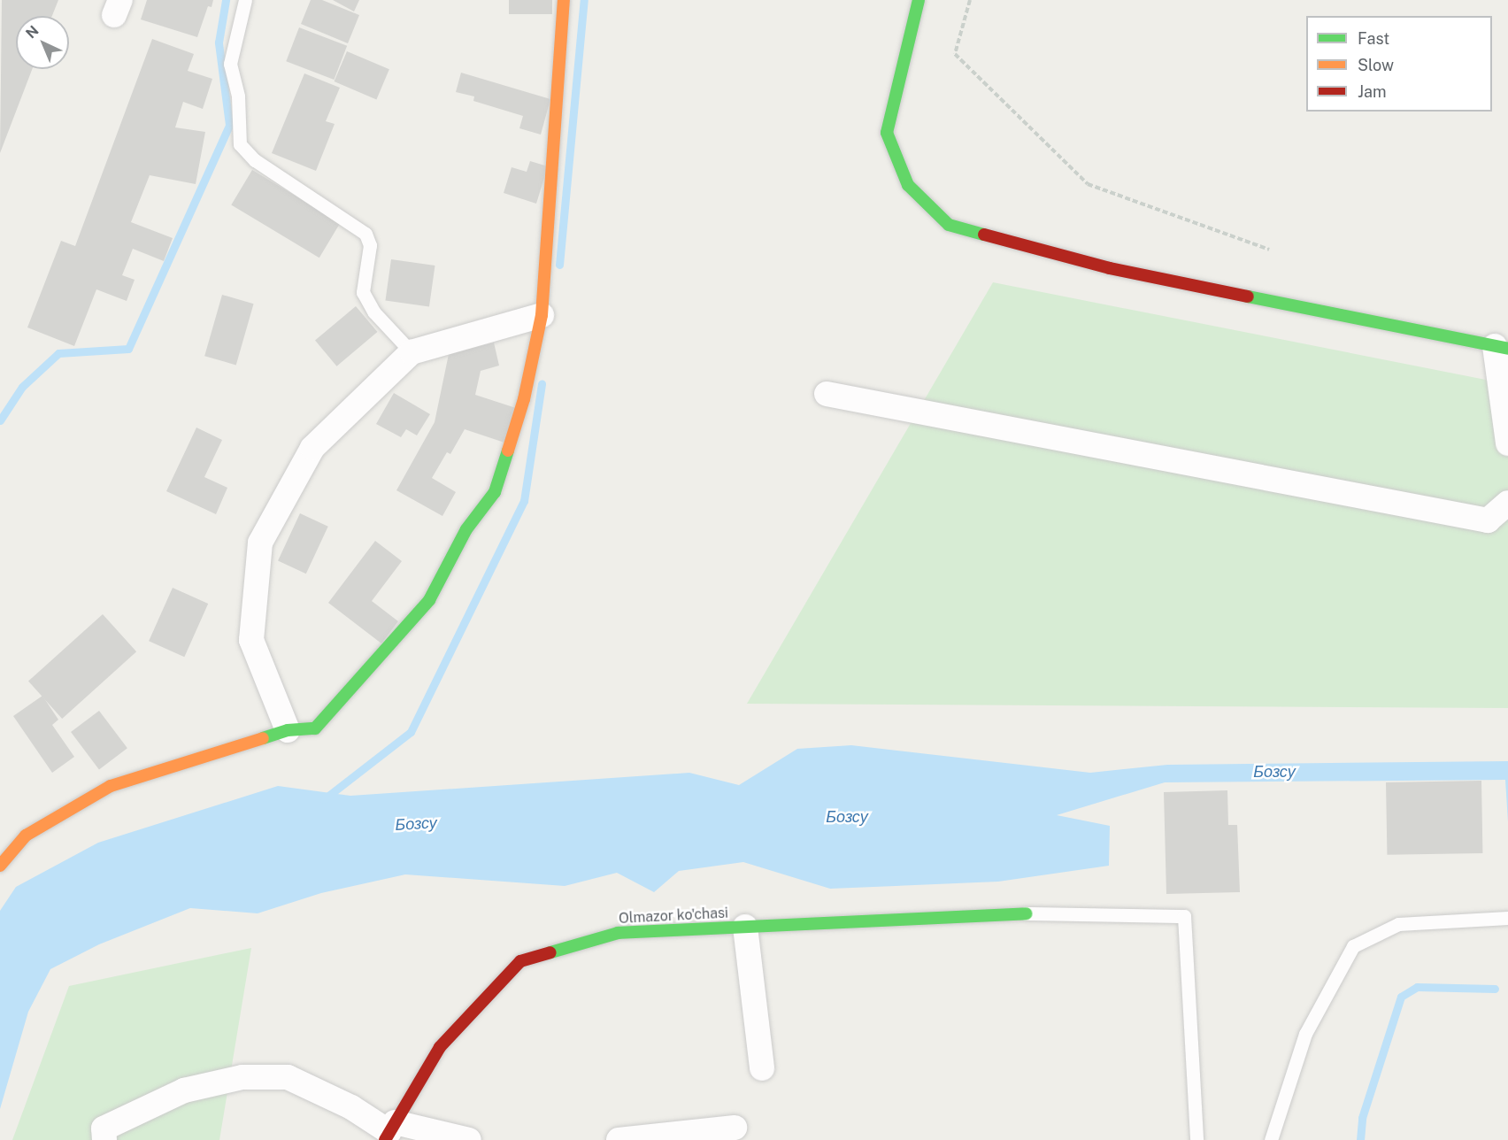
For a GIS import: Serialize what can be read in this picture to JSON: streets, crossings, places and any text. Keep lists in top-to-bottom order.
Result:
{
  "streets": {
    "street": ["Olmazor ko'chasi"]
  },
  "water": ["Бозсу"],
  "legend": ["Fast", "Slow", "Jam"],
  "north": "top left"
}
